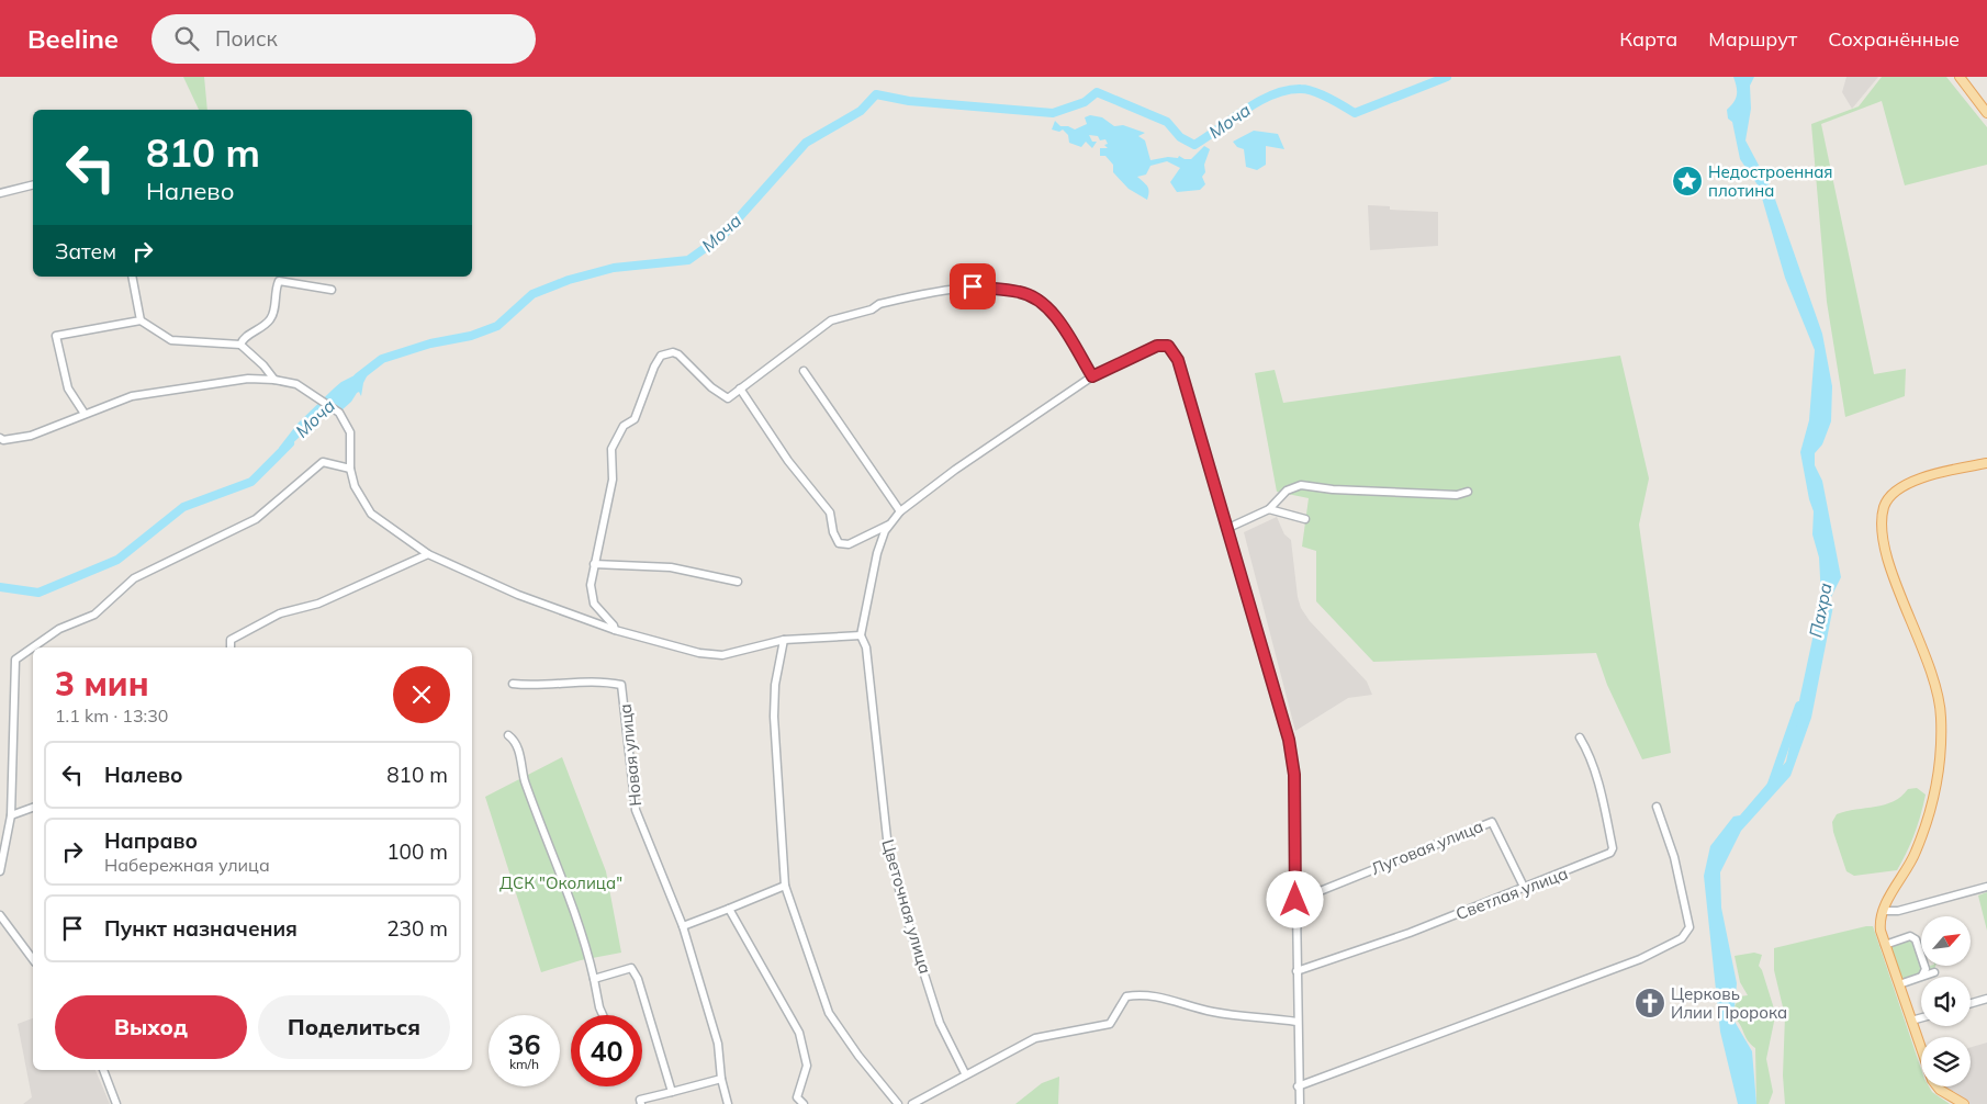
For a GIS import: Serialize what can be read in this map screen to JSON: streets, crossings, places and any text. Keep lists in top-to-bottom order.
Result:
{
  "streets": {
    "street": [
      "Новая улица",
      "Луговая улица",
      "Светлая улица",
      "Цветочная улица"
    ]
  },
  "crossings": [
    ["Луговая улица", "Светлая улица"]
  ],
  "water": ["Моча", "Пахра"],
  "parks": ["ДСК \"Околица\""],
  "places": {
    "place": ["Недостроенная плотина"],
    "church": ["Церковь Илии Пророка"]
  },
  "north": "top right",
  "page": {
    "header": "Beeline",
    "search": "Поиск",
    "nav": ["Карта", "Маршрут", "Сохранённые"],
    "turn": ["810 m", "Налево"],
    "then": "Затем",
    "heading": ["3 мин", "1.1 km · 13:30"],
    "list": [
      {
        "name": "Налево",
        "value": "810 m"
      },
      {
        "name": "Направо",
        "note": "Набережная улица",
        "value": "100 m"
      },
      {
        "name": "Пункт назначения",
        "value": "230 m"
      }
    ],
    "buttons": ["Выход", "Поделиться"],
    "speed": "36 km/h",
    "limit": "40"
  }
}
